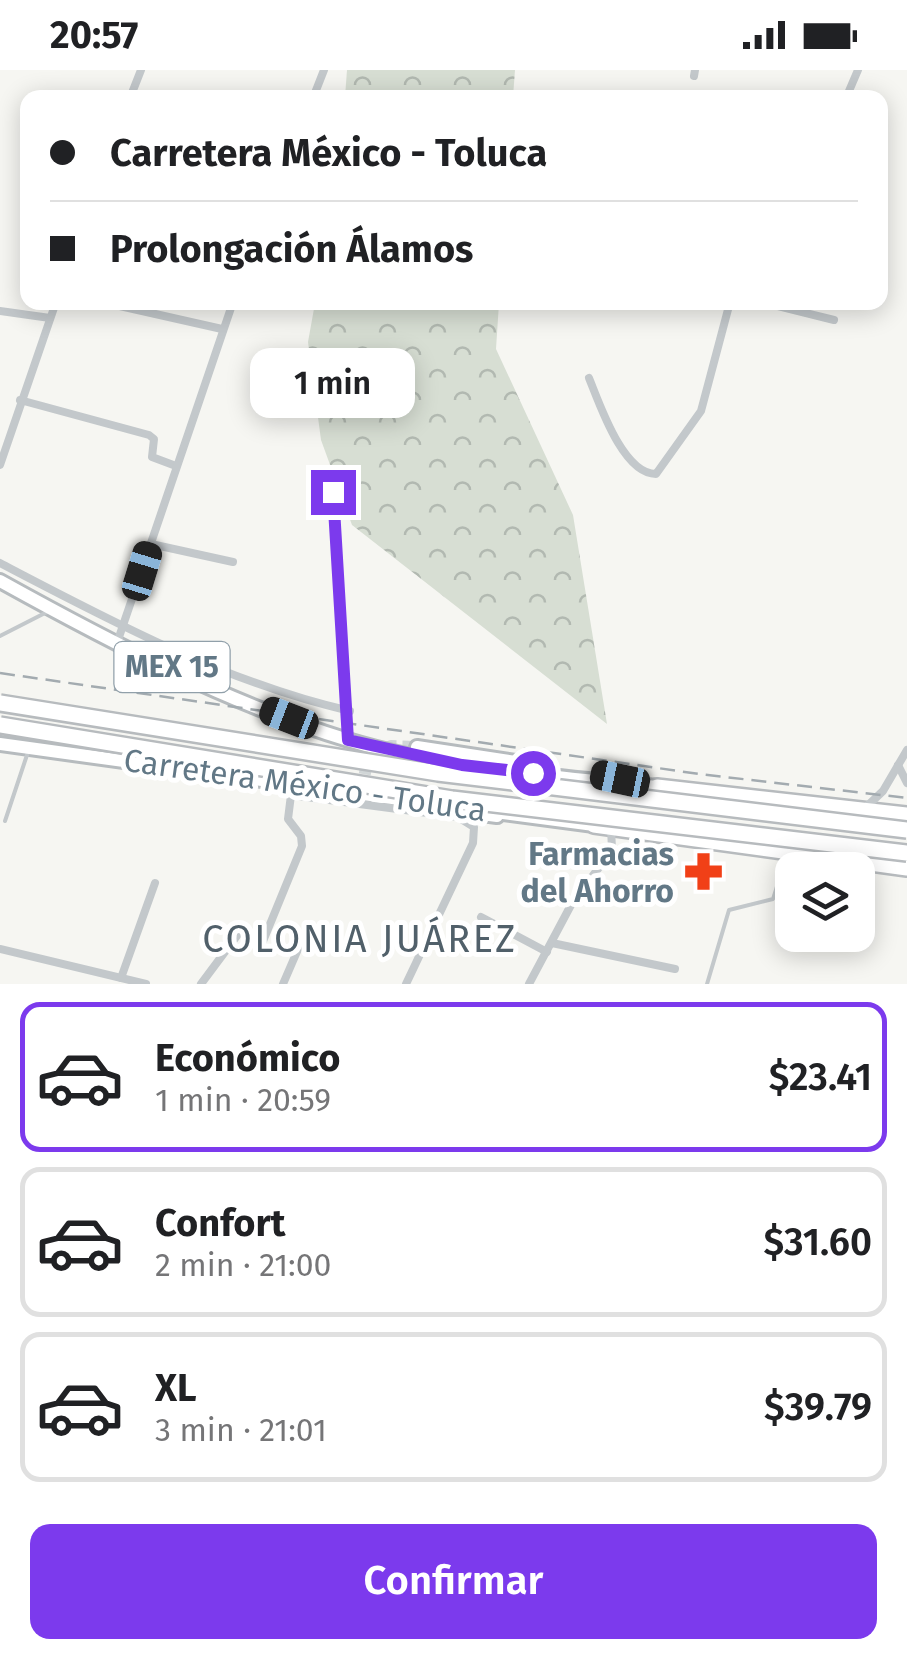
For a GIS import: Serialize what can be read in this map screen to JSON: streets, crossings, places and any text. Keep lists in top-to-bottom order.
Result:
{
  "streets": {
    "highway": ["MEX 15", "Carretera México - Toluca"]
  },
  "districts": ["COLONIA JUÁREZ"],
  "places": {
    "pharmacy": ["Farmacias del Ahorro"]
  },
  "page": {
    "status": "20:57",
    "banner": ["Carretera México - Toluca", "Prolongación Álamos"],
    "bubble": "1 min",
    "list": [
      {
        "name": "Económico",
        "note": "1 min · 20:59",
        "value": "$23.41"
      },
      {
        "name": "Confort",
        "note": "2 min · 21:00",
        "value": "$31.60"
      },
      {
        "name": "XL",
        "note": "3 min · 21:01",
        "value": "$39.79"
      }
    ],
    "buttons": "Confirmar"
  }
}
